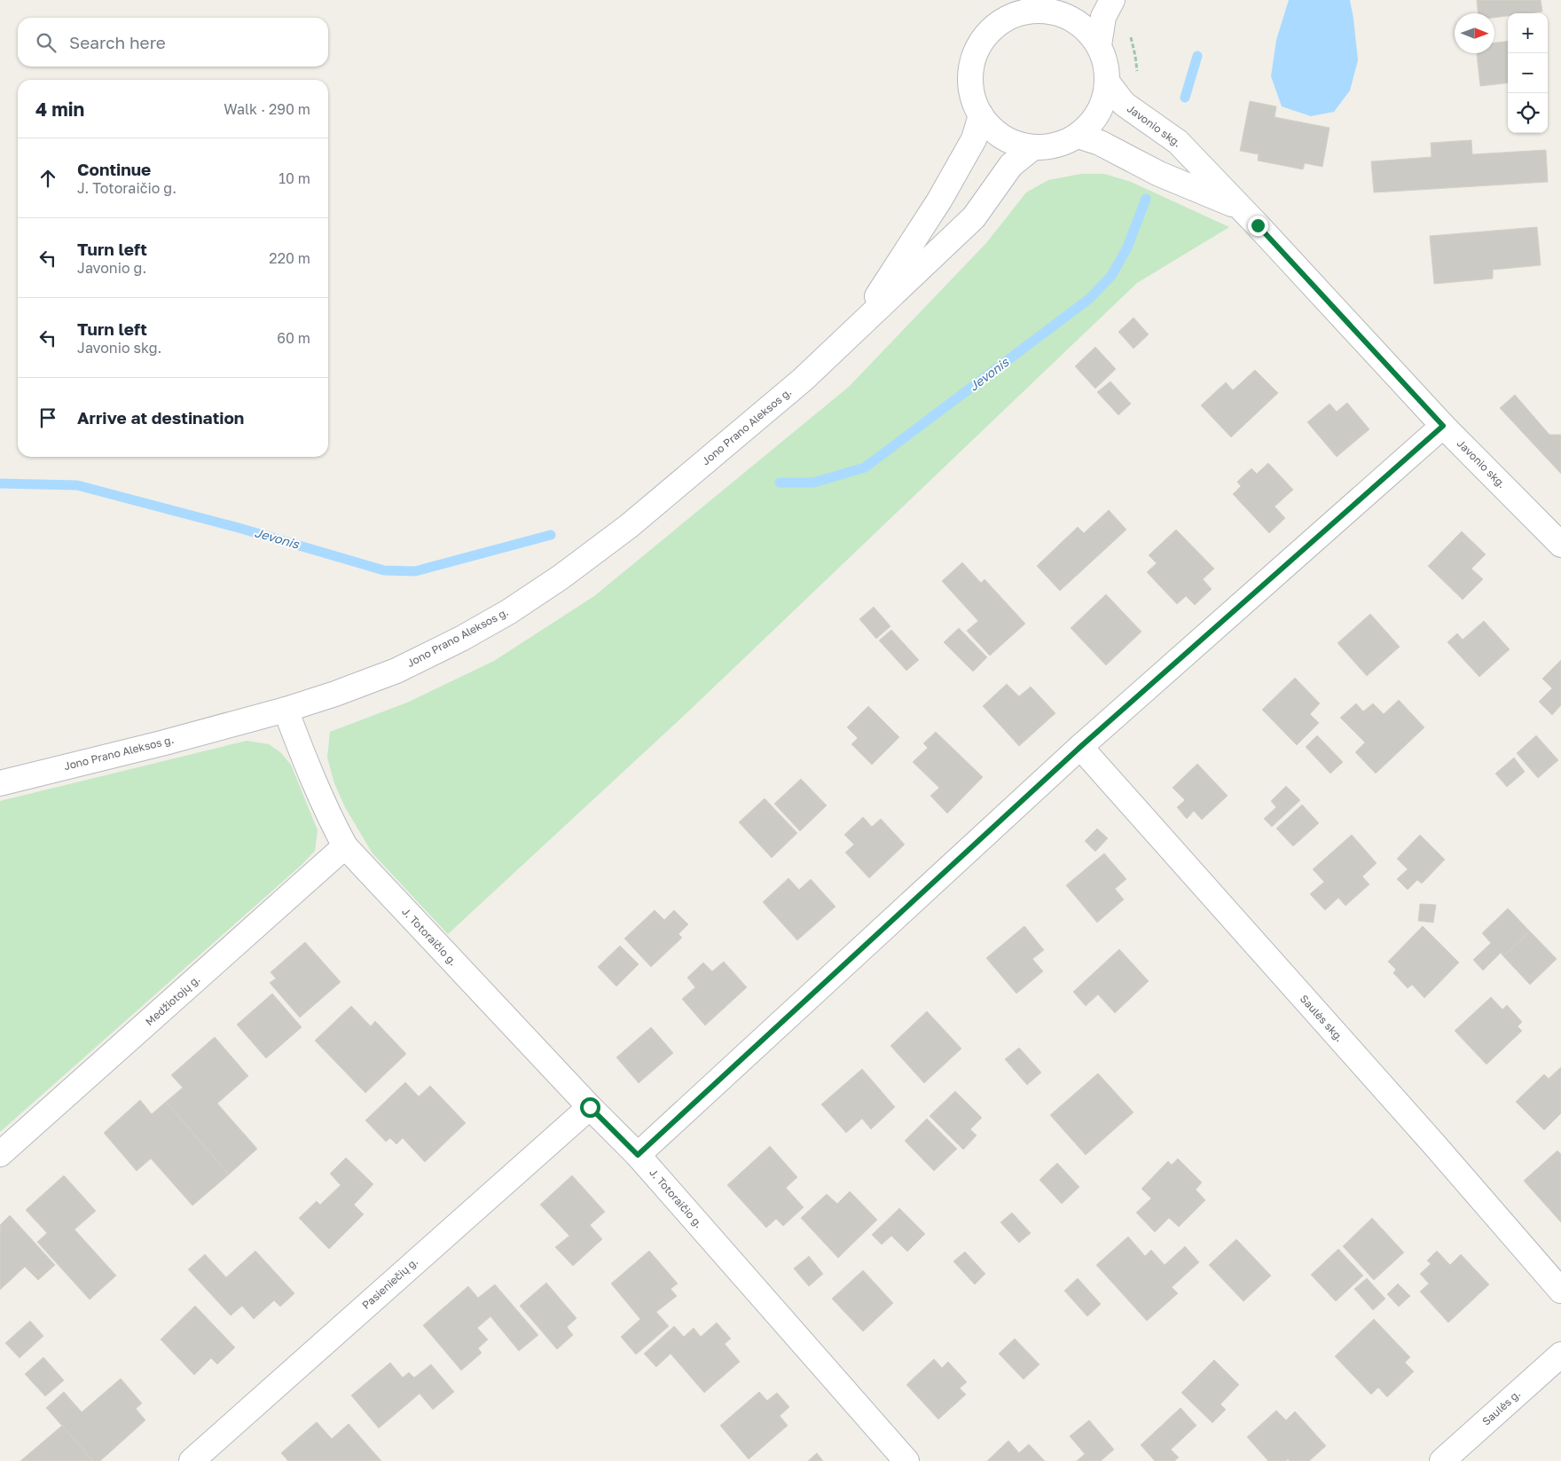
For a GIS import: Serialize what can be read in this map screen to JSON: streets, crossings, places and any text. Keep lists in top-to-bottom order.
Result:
{
  "streets": {
    "street": [
      "Javonio skg.",
      "Jono Prano Aleksos g.",
      "J. Totoraičio g.",
      "Medžiotojų g.",
      "Saulės skg.",
      "Pasieniečių g.",
      "Saulės g."
    ]
  },
  "crossings": [
    ["Javonio skg.", "Jono Prano Aleksos g."],
    ["Jono Prano Aleksos g.", "J. Totoraičio g."],
    ["J. Totoraičio g.", "Medžiotojų g."],
    ["J. Totoraičio g.", "Pasieniečių g."]
  ],
  "water": ["Jevonis"],
  "north": "right",
  "page": {
    "map_buttons": ["+", "−"],
    "search": "Search here",
    "heading": ["4 min", "Walk · 290 m"],
    "list": [
      ["Continue", "J. Totoraičio g.", "10 m"],
      ["Turn left", "Javonio g.", "220 m"],
      ["Turn left", "Javonio skg.", "60 m"],
      "Arrive at destination"
    ]
  }
}
